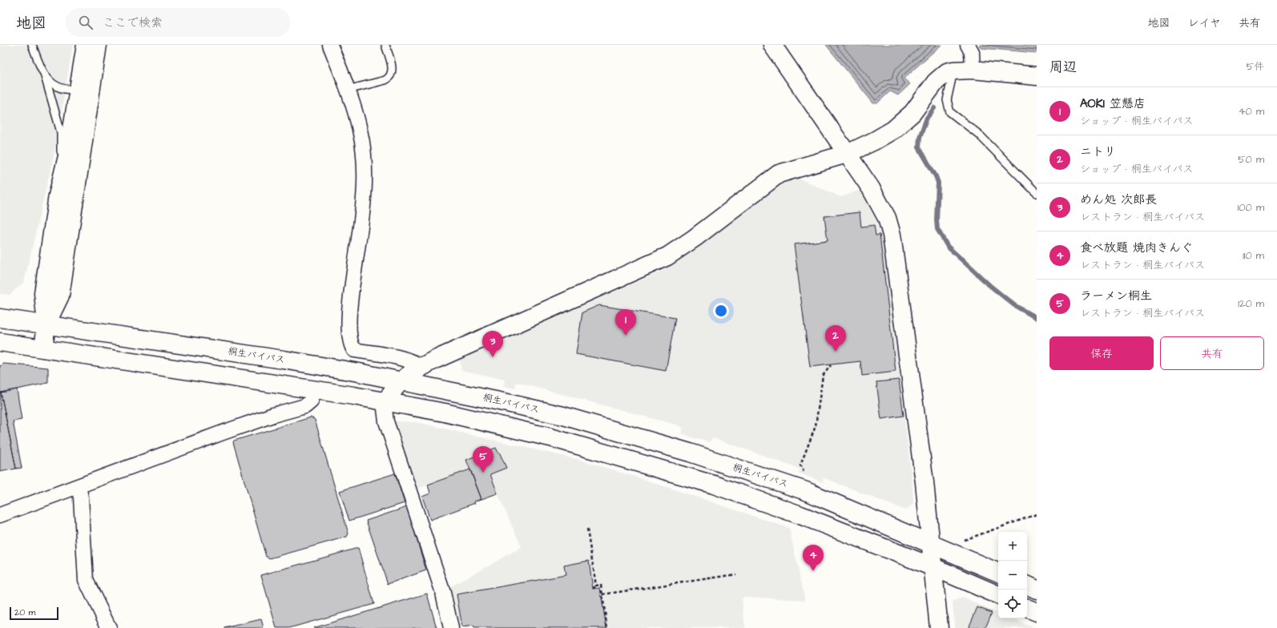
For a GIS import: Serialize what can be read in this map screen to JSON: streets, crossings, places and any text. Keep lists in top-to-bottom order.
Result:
{
  "streets": {
    "main road": ["桐生バイパス"]
  },
  "scale_bar": "20 m",
  "page": {
    "header": "地図",
    "search": "ここで検索",
    "nav": ["地図", "レイヤ", "共有"],
    "heading": ["周辺", "5件"],
    "list": [
      {
        "mark": "1",
        "name": "AOKI 笠懸店",
        "note": "ショップ · 桐生バイパス",
        "value": "40 m"
      },
      {
        "mark": "2",
        "name": "ニトリ",
        "note": "ショップ · 桐生バイパス",
        "value": "50 m"
      },
      {
        "mark": "3",
        "name": "めん処 次郎長",
        "note": "レストラン · 桐生バイパス",
        "value": "100 m"
      },
      {
        "mark": "4",
        "name": "食べ放題 焼肉きんぐ",
        "note": "レストラン · 桐生バイパス",
        "value": "110 m"
      },
      {
        "mark": "5",
        "name": "ラーメン桐生",
        "note": "レストラン · 桐生バイパス",
        "value": "120 m"
      }
    ],
    "pins": [
      "1",
      "2",
      "3",
      "5",
      "4"
    ],
    "buttons": ["保存", "共有"],
    "map_buttons": ["+", "−"],
    "scale": "20 m"
  }
}
